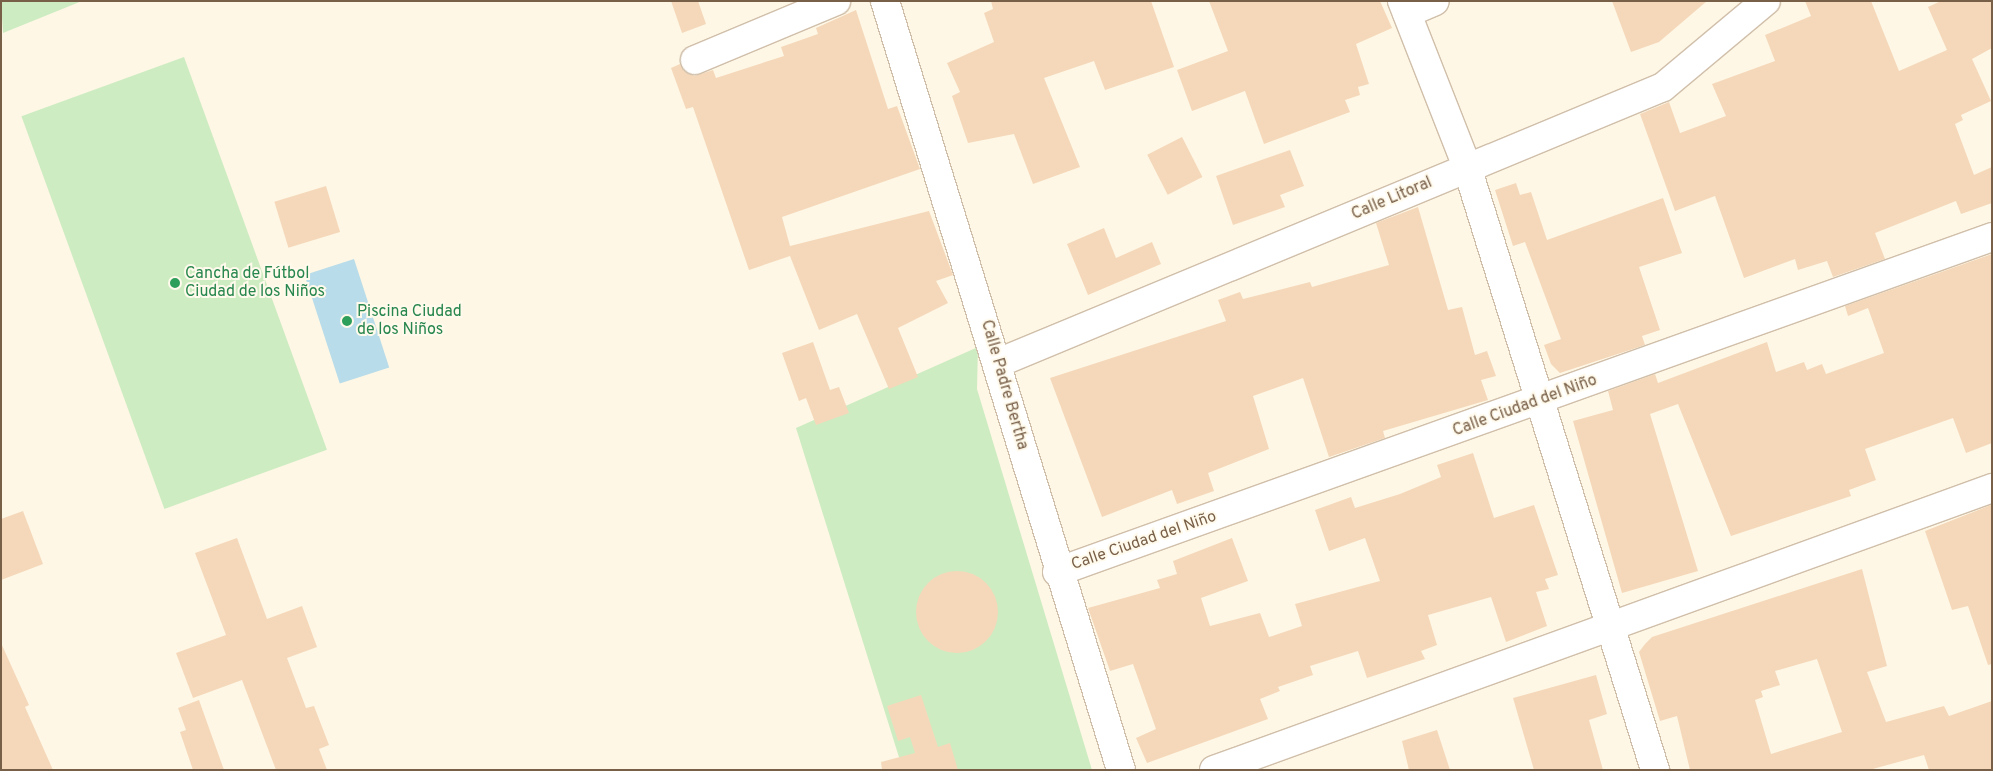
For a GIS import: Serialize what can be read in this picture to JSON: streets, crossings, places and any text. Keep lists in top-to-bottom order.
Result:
{
  "streets": {
    "street": ["Calle Litoral", "Calle Padre Bertha", "Calle Ciudad del Niño"]
  },
  "crossings": [
    ["Calle Litoral", "Calle Padre Bertha"],
    ["Calle Padre Bertha", "Calle Ciudad del Niño"]
  ],
  "places": ["Cancha de Fútbol Ciudad de los Niños", "Piscina Ciudad de los Niños"]
}
